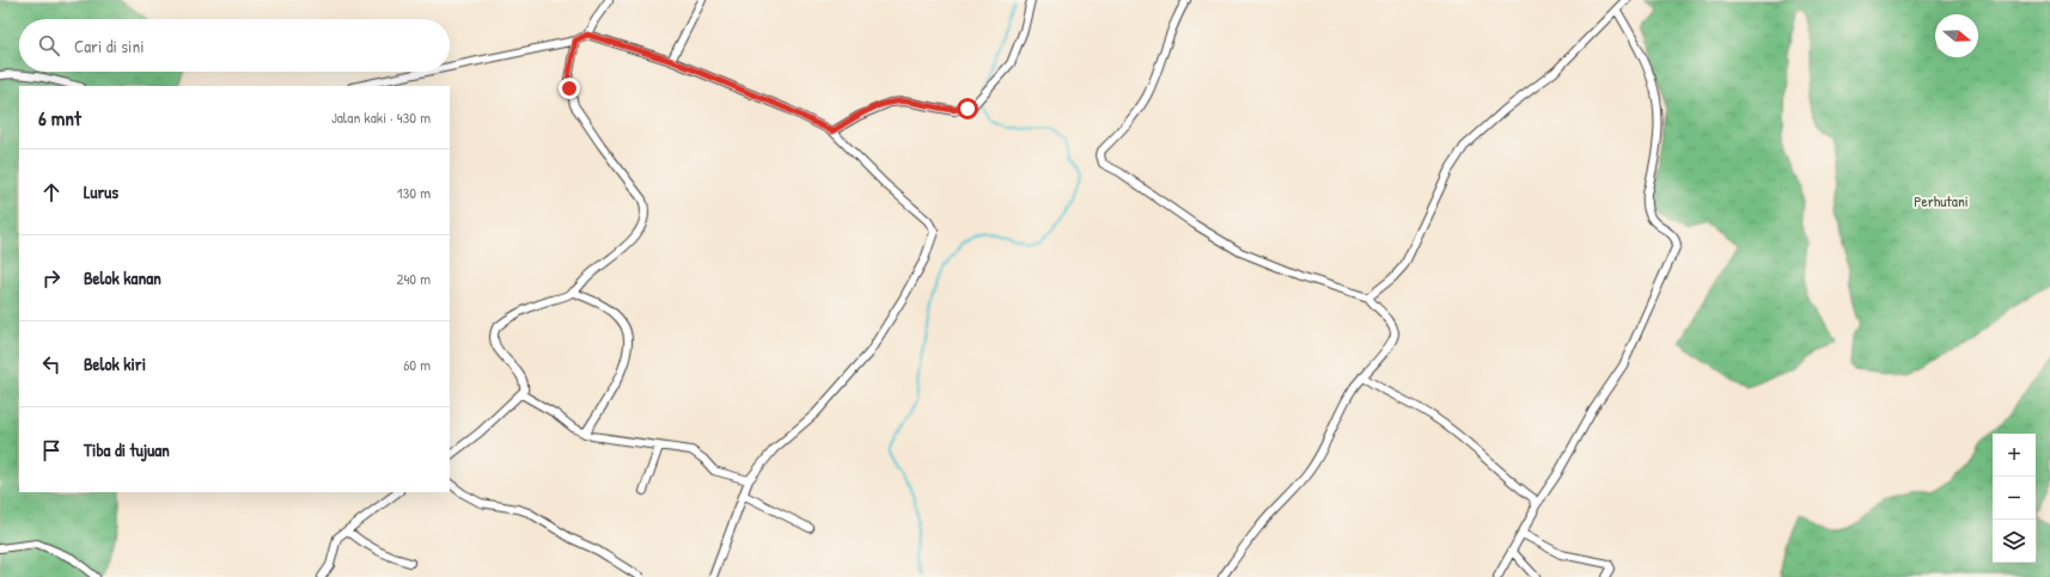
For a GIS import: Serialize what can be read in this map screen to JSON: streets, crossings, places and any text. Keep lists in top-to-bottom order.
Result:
{
  "parks": ["Perhutani"],
  "north": "right",
  "page": {
    "search": "Cari di sini",
    "heading": ["6 mnt", "Jalan kaki · 430 m"],
    "list": [
      ["Lurus", "130 m"],
      ["Belok kanan", "240 m"],
      ["Belok kiri", "60 m"],
      "Tiba di tujuan"
    ],
    "map_buttons": ["+", "−"]
  }
}
